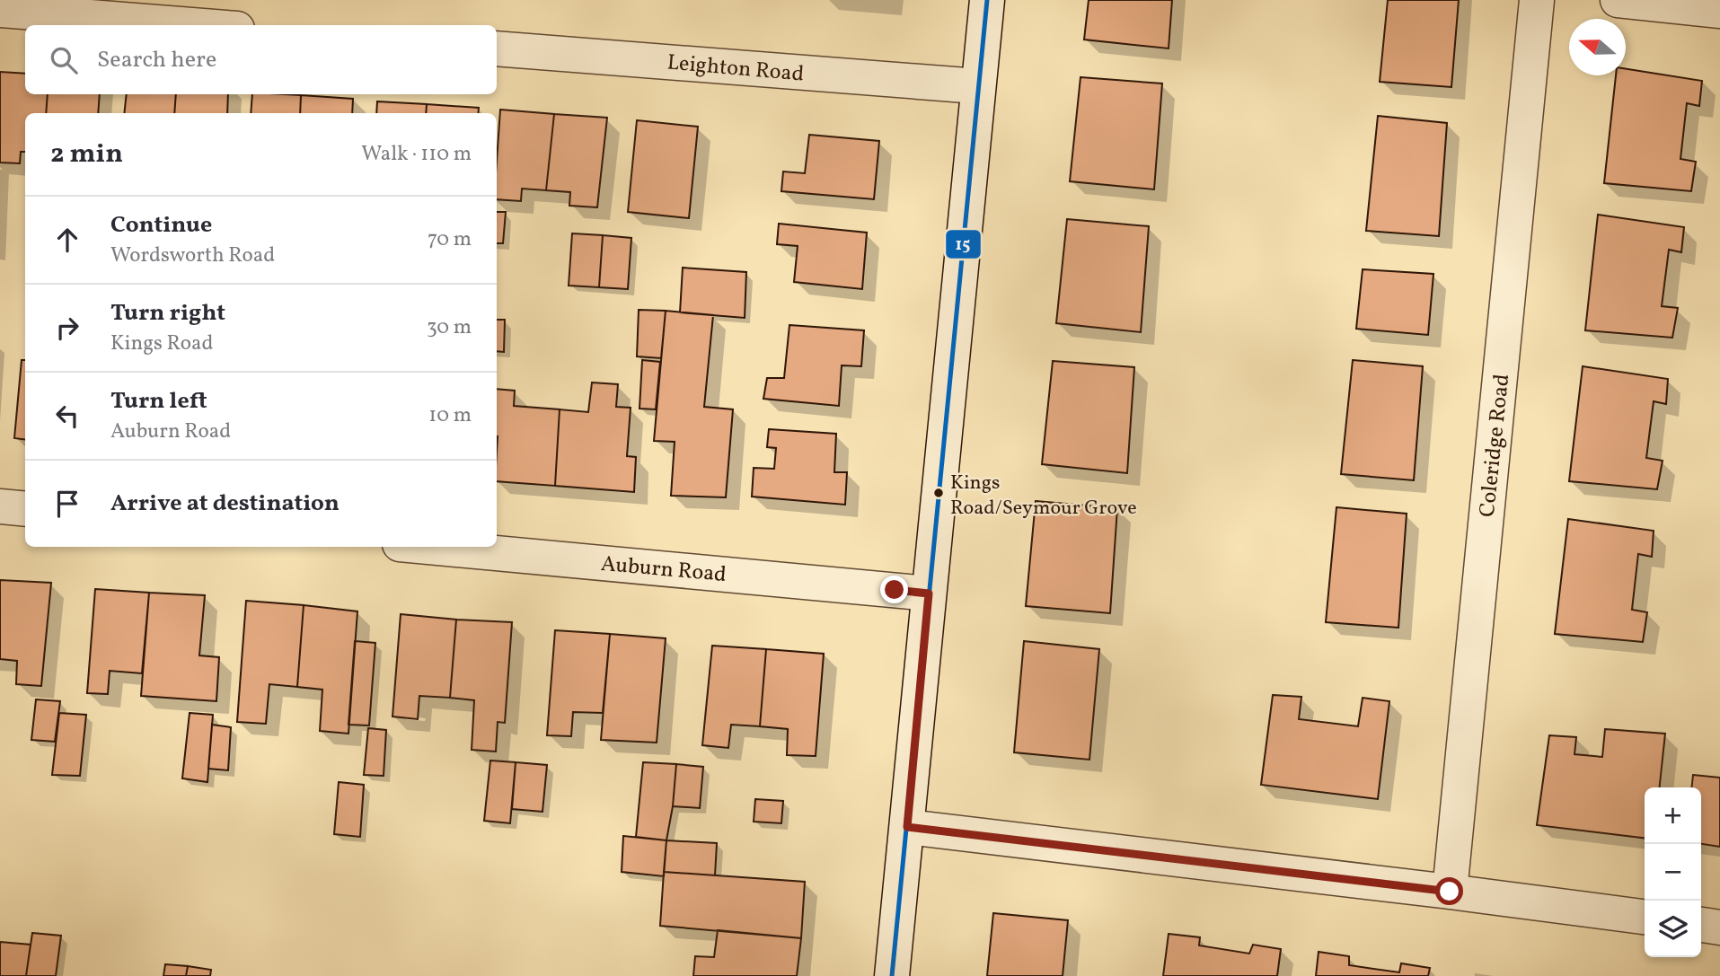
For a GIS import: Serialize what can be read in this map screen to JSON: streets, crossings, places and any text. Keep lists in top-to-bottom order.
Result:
{
  "streets": {
    "street": ["Leighton Road", "Coleridge Road", "Auburn Road"]
  },
  "places": ["Kings Road/Seymour Grove"],
  "lines": ["transit line 15"],
  "north": "left",
  "page": {
    "search": "Search here",
    "heading": ["2 min", "Walk · 110 m"],
    "list": [
      ["Continue", "Wordsworth Road", "70 m"],
      ["Turn right", "Kings Road", "30 m"],
      ["Turn left", "Auburn Road", "10 m"],
      "Arrive at destination"
    ],
    "map_buttons": ["+", "−"]
  }
}
